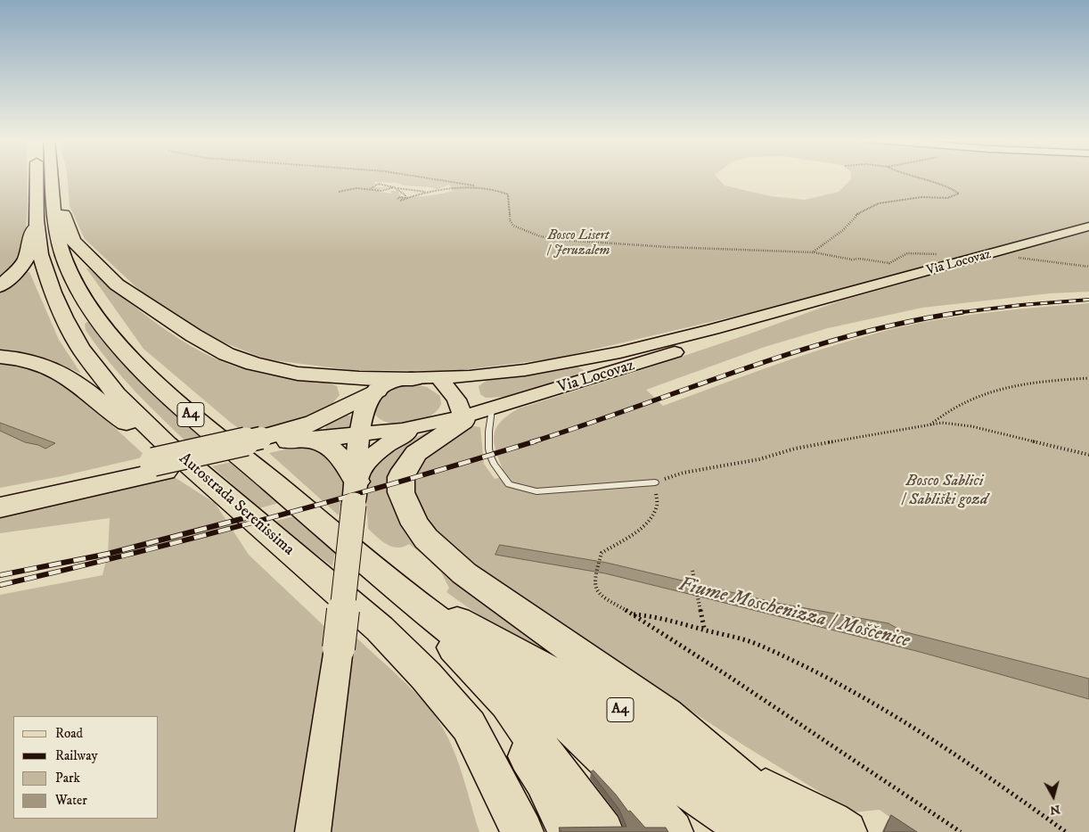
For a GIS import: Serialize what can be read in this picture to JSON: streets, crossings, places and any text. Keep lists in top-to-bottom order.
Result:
{
  "streets": {
    "highway": ["A4", "Autostrada Serenissima"],
    "main road": ["Via Locovaz"]
  },
  "water": ["Fiume Moschenizza / Moščenice"],
  "parks": ["Bosco Lisert / Jeruzalem", "Bosco Sablici / Sabliški gozd"],
  "legend": [
    "Road",
    "Railway",
    "Park",
    "Water"
  ],
  "north": "bottom"
}
